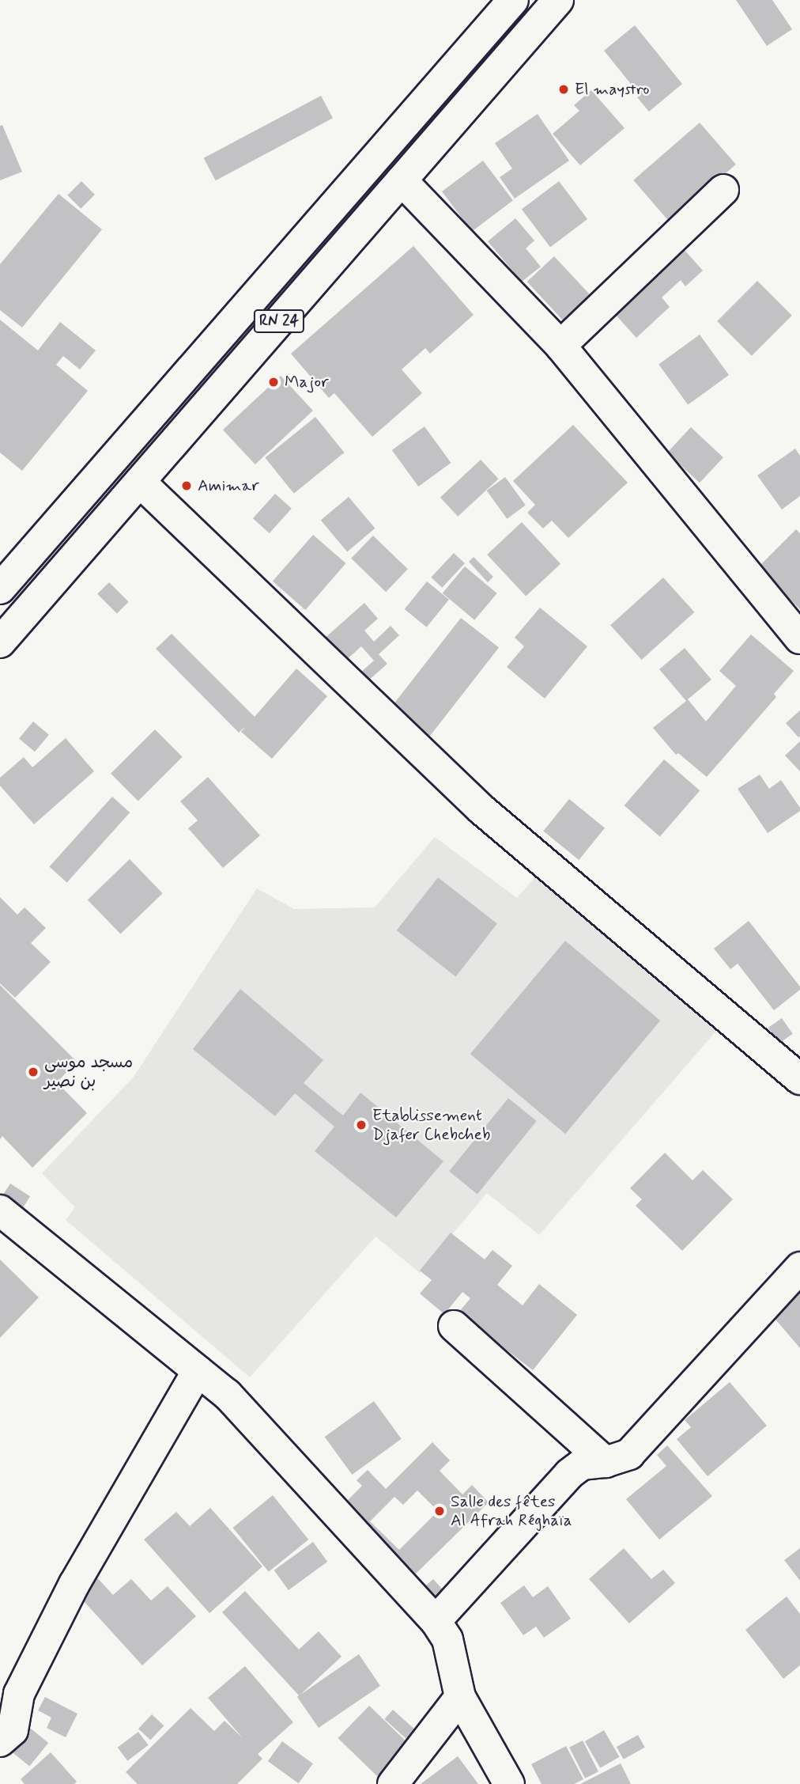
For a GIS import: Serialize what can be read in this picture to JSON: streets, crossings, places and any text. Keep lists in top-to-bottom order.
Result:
{
  "streets": {
    "main road": ["RN 24"]
  },
  "places": [
    "El maystro",
    "Major",
    "Amimar",
    "مسجد موسى بن نصير",
    "Etablissement Djafer Chebcheb",
    "Salle des fêtes Al Afrah Réghaïa"
  ]
}
